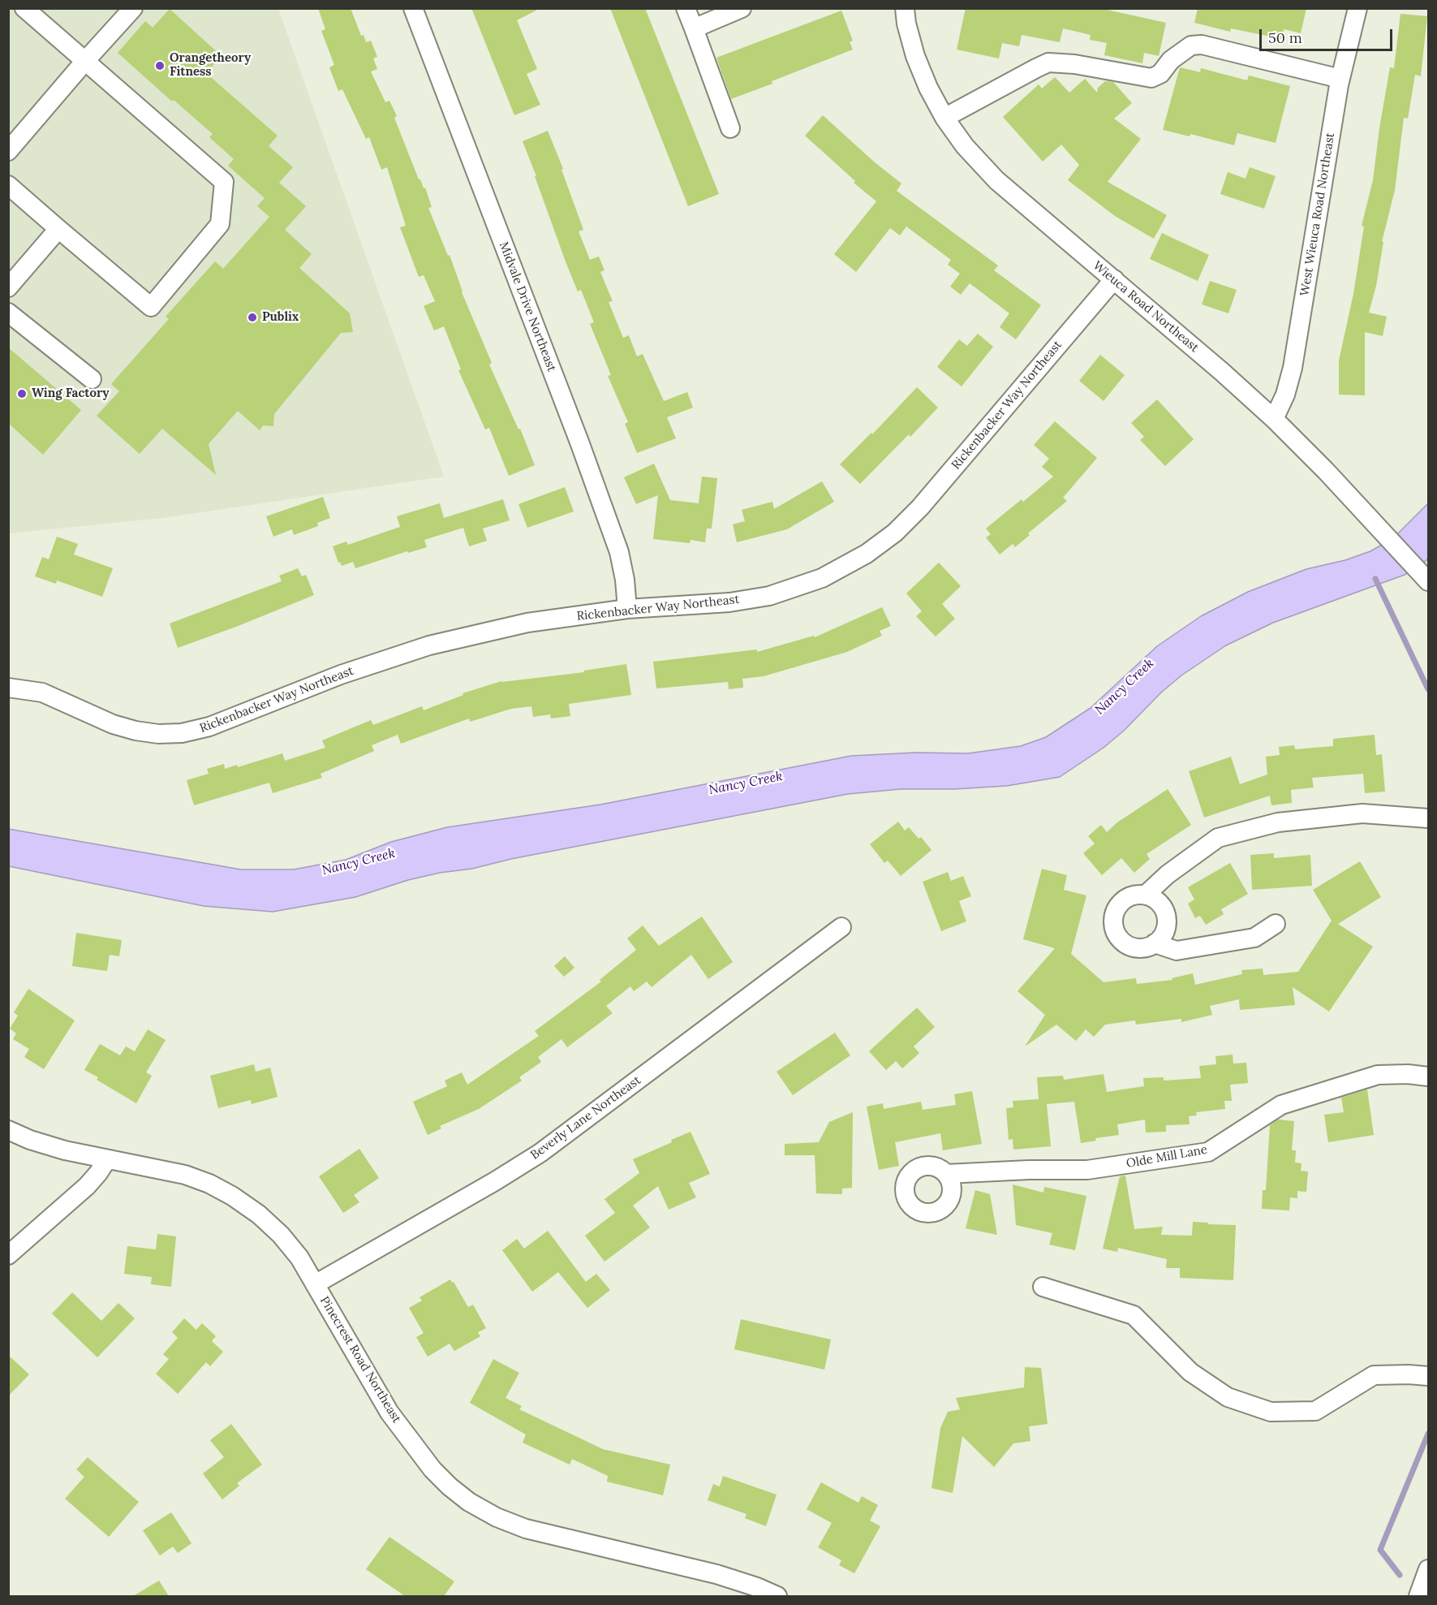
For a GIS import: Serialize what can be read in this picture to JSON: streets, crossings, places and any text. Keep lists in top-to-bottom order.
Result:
{
  "streets": {
    "street": [
      "West Wieuca Road Northeast",
      "Midvale Drive Northeast",
      "Wieuca Road Northeast",
      "Rickenbacker Way Northeast",
      "Beverly Lane Northeast",
      "Olde Mill Lane",
      "Pinecrest Road Northeast"
    ]
  },
  "crossings": [
    ["West Wieuca Road Northeast", "Wieuca Road Northeast"],
    ["Midvale Drive Northeast", "Rickenbacker Way Northeast"],
    ["Wieuca Road Northeast", "Rickenbacker Way Northeast"],
    ["Beverly Lane Northeast", "Pinecrest Road Northeast"]
  ],
  "water": ["Nancy Creek"],
  "places": ["Orangetheory Fitness", "Publix", "Wing Factory"],
  "scale_bar": "50 m"
}
